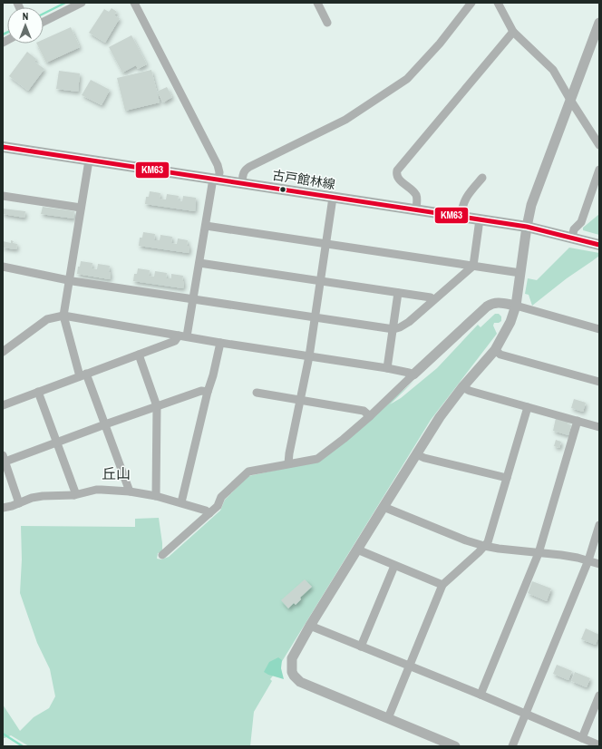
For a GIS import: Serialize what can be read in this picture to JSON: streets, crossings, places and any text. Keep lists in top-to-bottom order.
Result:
{
  "streets": {
    "main road": ["古戸館林線"]
  },
  "districts": ["丘山"],
  "lines": ["transit line KM63"],
  "north": "top"
}
